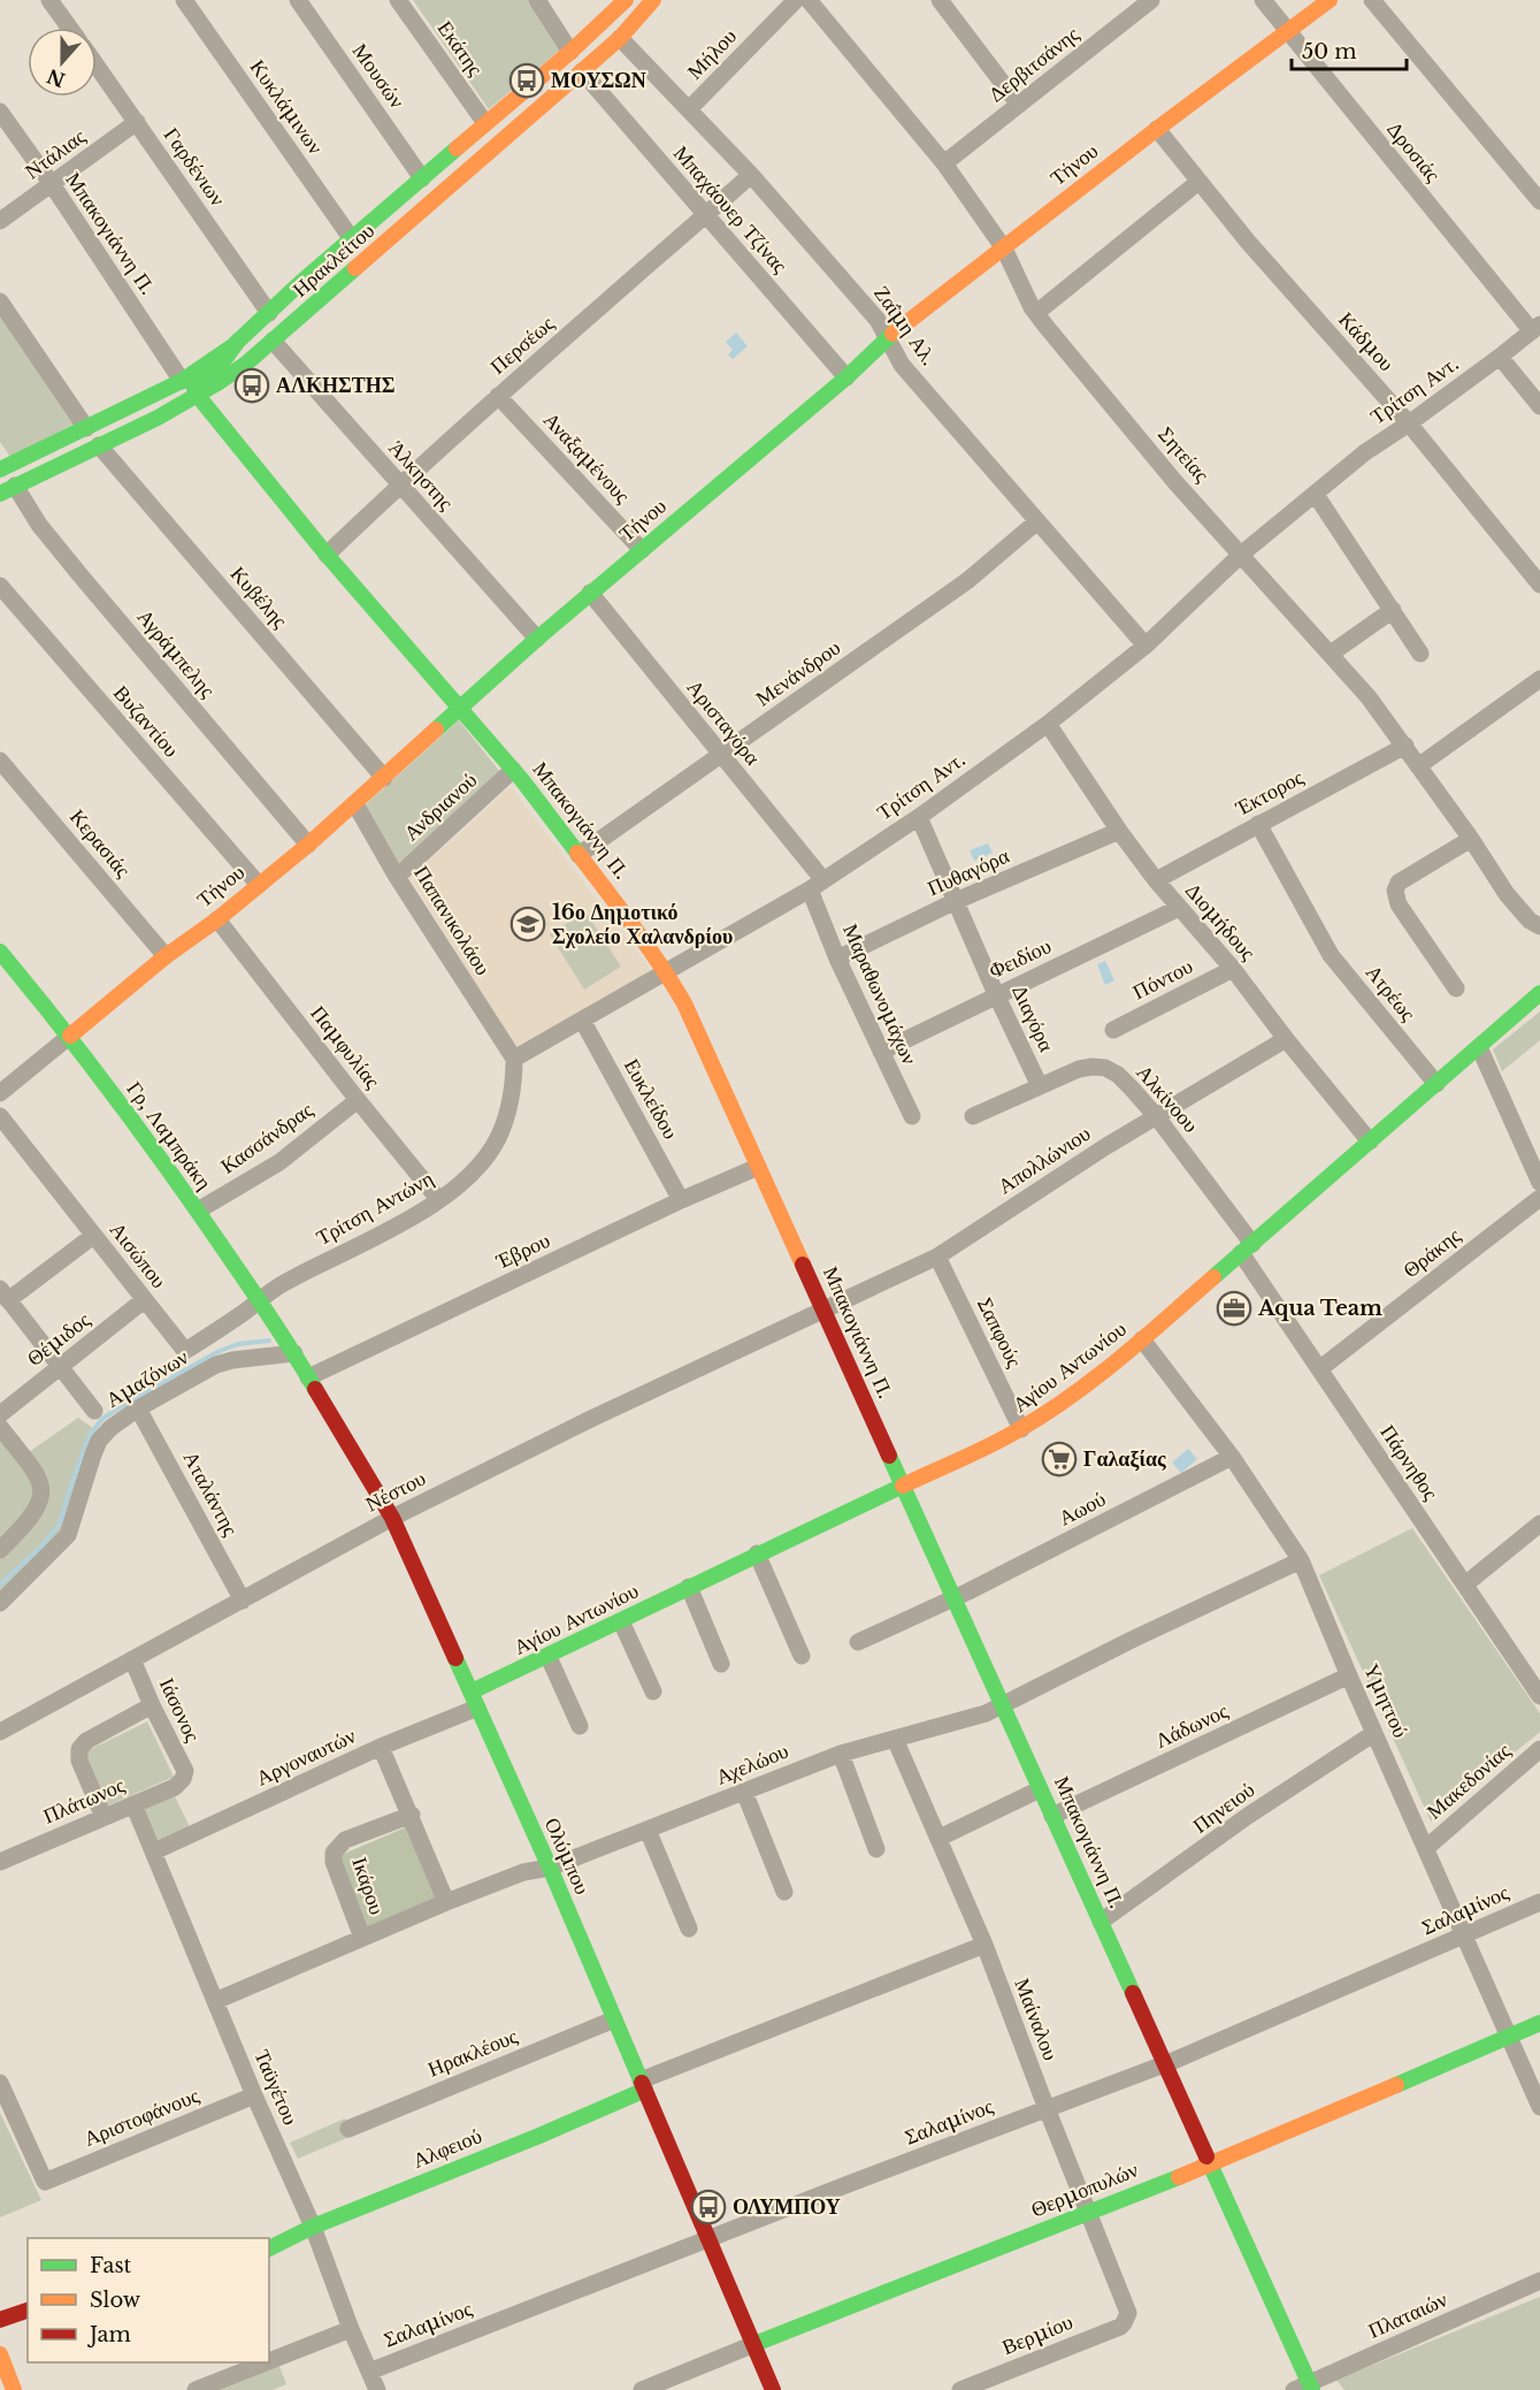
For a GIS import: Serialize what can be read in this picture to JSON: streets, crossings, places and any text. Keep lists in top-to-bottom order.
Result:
{
  "streets": {
    "street": [
      "Εκάτης",
      "Μήλου",
      "Δερβιτσάνης",
      "Μουσών",
      "Κυκλάμινων",
      "Δροσιάς",
      "Ντάλιας",
      "Τήνου",
      "Γαρδένιων",
      "Μπαχάουερ Τζίνας",
      "Μπακογιάννη Π.",
      "Ηρακλείτου",
      "Ζαΐμη Αλ.",
      "Κάδμου",
      "Περσέως",
      "Τρίτση Αντ.",
      "Σητείας",
      "Αναξαμένους",
      "Άλκηστης",
      "Κυβέλης",
      "Αγράμπελης",
      "Μενάνδρου",
      "Βυζαντίου",
      "Αρισταγόρα",
      "Έκτορος",
      "Ανδριανού",
      "Κερασιάς",
      "Πυθαγόρα",
      "Παπανικολάου",
      "Διομήδους",
      "Φειδίου",
      "Πόντου",
      "Ατρέως",
      "Μαραθωνομάχων",
      "Διαγόρα",
      "Παμφυλίας",
      "Ευκλείδου",
      "Αλκίνοου",
      "Γρ, Λαμπράκη",
      "Κασσάνδρας",
      "Απολλώνιου",
      "Τρίτση Αντώνη",
      "Έβρου",
      "Θράκης",
      "Αισώπου",
      "Σαπφούς",
      "Θέμιδος",
      "Αγίου Αντωνίου",
      "Αμαζόνων",
      "Πάρνηθος",
      "Νέστου",
      "Αταλάντης",
      "Αωού",
      "Υμηττού",
      "Ιάσονος",
      "Λάδωνος",
      "Αργοναυτών",
      "Αχελώου",
      "Μακεδονίας",
      "Πλάτωνος",
      "Πηνειού",
      "Ολύμπου",
      "Ικάρου",
      "Σαλαμίνος",
      "Μαίναλου",
      "Ηρακλέους",
      "Ταϋγέτου",
      "Αριστοφάνους",
      "Αλφειού",
      "Θερμοπυλών",
      "Πλαταιών",
      "Βερμίου"
    ]
  },
  "crossings": [
    ["Εκάτης", "Ηρακλείτου"],
    ["Μήλου", "Ζαΐμη Αλ."],
    ["Δερβιτσάνης", "Σητείας"],
    ["Μουσών", "Ηρακλείτου"],
    ["Κυκλάμινων", "Ηρακλείτου"],
    ["Δροσιάς", "Τήνου"],
    ["Δροσιάς", "Τρίτση Αντ."],
    ["Ντάλιας", "Γαρδένιων"],
    ["Ντάλιας", "Μπακογιάννη Π."],
    ["Τήνου", "Μπαχάουερ Τζίνας"],
    ["Τήνου", "Μπακογιάννη Π."],
    ["Τήνου", "Ζαΐμη Αλ."],
    ["Τήνου", "Κάδμου"],
    ["Τήνου", "Σητείας"],
    ["Τήνου", "Αναξαμένους"],
    ["Τήνου", "Άλκηστης"],
    ["Τήνου", "Κυβέλης"],
    ["Τήνου", "Αγράμπελης"],
    ["Τήνου", "Βυζαντίου"],
    ["Τήνου", "Αρισταγόρα"],
    ["Τήνου", "Κερασιάς"],
    ["Τήνου", "Παπανικολάου"],
    ["Τήνου", "Παμφυλίας"],
    ["Τήνου", "Γρ, Λαμπράκη"],
    ["Γαρδένιων", "Ηρακλείτου"],
    ["Μπαχάουερ Τζίνας", "Ηρακλείτου"],
    ["Μπαχάουερ Τζίνας", "Περσέως"],
    ["Μπακογιάννη Π.", "Ηρακλείτου"],
    ["Μπακογιάννη Π.", "Περσέως"],
    ["Μπακογιάννη Π.", "Τρίτση Αντ."],
    ["Μπακογιάννη Π.", "Μενάνδρου"],
    ["Μπακογιάννη Π.", "Ανδριανού"],
    ["Μπακογιάννη Π.", "Απολλώνιου"],
    ["Μπακογιάννη Π.", "Έβρου"],
    ["Μπακογιάννη Π.", "Αγίου Αντωνίου"],
    ["Μπακογιάννη Π.", "Νέστου"],
    ["Μπακογιάννη Π.", "Αωού"],
    ["Μπακογιάννη Π.", "Λάδωνος"],
    ["Μπακογιάννη Π.", "Αχελώου"],
    ["Μπακογιάννη Π.", "Πηνειού"],
    ["Μπακογιάννη Π.", "Σαλαμίνος"],
    ["Μπακογιάννη Π.", "Θερμοπυλών"],
    ["Μπακογιάννη Π.", "Πλαταιών"],
    ["Ηρακλείτου", "Ζαΐμη Αλ."],
    ["Ηρακλείτου", "Άλκηστης"],
    ["Ηρακλείτου", "Κυβέλης"],
    ["Ηρακλείτου", "Αγράμπελης"],
    ["Ζαΐμη Αλ.", "Περσέως"],
    ["Ζαΐμη Αλ.", "Τρίτση Αντ."],
    ["Ζαΐμη Αλ.", "Μενάνδρου"],
    ["Κάδμου", "Τρίτση Αντ."],
    ["Περσέως", "Αναξαμένους"],
    ["Περσέως", "Άλκηστης"],
    ["Τρίτση Αντ.", "Σητείας"],
    ["Τρίτση Αντ.", "Αρισταγόρα"],
    ["Τρίτση Αντ.", "Παπανικολάου"],
    ["Τρίτση Αντ.", "Διομήδους"],
    ["Τρίτση Αντ.", "Μαραθωνομάχων"],
    ["Τρίτση Αντ.", "Διαγόρα"],
    ["Τρίτση Αντ.", "Ευκλείδου"],
    ["Τρίτση Αντ.", "Τρίτση Αντώνη"],
    ["Σητείας", "Έκτορος"],
    ["Μενάνδρου", "Αρισταγόρα"],
    ["Αρισταγόρα", "Μαραθωνομάχων"],
    ["Έκτορος", "Διομήδους"],
    ["Έκτορος", "Ατρέως"],
    ["Ανδριανού", "Παπανικολάου"],
    ["Πυθαγόρα", "Διομήδους"],
    ["Πυθαγόρα", "Μαραθωνομάχων"],
    ["Πυθαγόρα", "Διαγόρα"],
    ["Παπανικολάου", "Τρίτση Αντώνη"],
    ["Διομήδους", "Φειδίου"],
    ["Διομήδους", "Πόντου"],
    ["Διομήδους", "Απολλώνιου"],
    ["Διομήδους", "Αγίου Αντωνίου"],
    ["Φειδίου", "Μαραθωνομάχων"],
    ["Φειδίου", "Διαγόρα"],
    ["Ατρέως", "Αγίου Αντωνίου"],
    ["Διαγόρα", "Αλκίνοου"],
    ["Παμφυλίας", "Κασσάνδρας"],
    ["Παμφυλίας", "Τρίτση Αντώνη"],
    ["Ευκλείδου", "Έβρου"],
    ["Αλκίνοου", "Απολλώνιου"],
    ["Αλκίνοου", "Αγίου Αντωνίου"],
    ["Αλκίνοου", "Πάρνηθος"],
    ["Γρ, Λαμπράκη", "Κασσάνδρας"],
    ["Γρ, Λαμπράκη", "Τρίτση Αντώνη"],
    ["Γρ, Λαμπράκη", "Αισώπου"],
    ["Γρ, Λαμπράκη", "Αμαζόνων"],
    ["Γρ, Λαμπράκη", "Ολύμπου"],
    ["Απολλώνιου", "Σαπφούς"],
    ["Απολλώνιου", "Νέστου"],
    ["Τρίτση Αντώνη", "Αισώπου"],
    ["Έβρου", "Ολύμπου"],
    ["Θράκης", "Πάρνηθος"],
    ["Αισώπου", "Θέμιδος"],
    ["Σαπφούς", "Αγίου Αντωνίου"],
    ["Αγίου Αντωνίου", "Πάρνηθος"],
    ["Αγίου Αντωνίου", "Υμηττού"],
    ["Αγίου Αντωνίου", "Αργοναυτών"],
    ["Αγίου Αντωνίου", "Ολύμπου"],
    ["Αμαζόνων", "Αταλάντης"],
    ["Αμαζόνων", "Ολύμπου"],
    ["Νέστου", "Αταλάντης"],
    ["Νέστου", "Ιάσονος"],
    ["Νέστου", "Ολύμπου"],
    ["Αωού", "Υμηττού"],
    ["Υμηττού", "Λάδωνος"],
    ["Υμηττού", "Αχελώου"],
    ["Υμηττού", "Μακεδονίας"],
    ["Υμηττού", "Πηνειού"],
    ["Υμηττού", "Σαλαμίνος"],
    ["Υμηττού", "Θερμοπυλών"],
    ["Ιάσονος", "Πλάτωνος"],
    ["Αργοναυτών", "Ολύμπου"],
    ["Αργοναυτών", "Ταϋγέτου"],
    ["Αχελώου", "Ολύμπου"],
    ["Αχελώου", "Ικάρου"],
    ["Αχελώου", "Μαίναλου"],
    ["Αχελώου", "Ταϋγέτου"],
    ["Πλάτωνος", "Ταϋγέτου"],
    ["Ολύμπου", "Σαλαμίνος"],
    ["Ολύμπου", "Ηρακλέους"],
    ["Ολύμπου", "Αλφειού"],
    ["Ολύμπου", "Θερμοπυλών"],
    ["Σαλαμίνος", "Μαίναλου"],
    ["Σαλαμίνος", "Ταϋγέτου"],
    ["Μαίναλου", "Αλφειού"],
    ["Μαίναλου", "Θερμοπυλών"],
    ["Μαίναλου", "Βερμίου"],
    ["Ταϋγέτου", "Αριστοφάνους"],
    ["Ταϋγέτου", "Αλφειού"]
  ],
  "places": {
    "bus stop": ["ΜΟΥΣΩΝ", "ΑΛΚΗΣΤΗΣ", "ΟΛΥΜΠΟΥ"],
    "school or university": ["16ο Δημοτικό Σχολείο Χαλανδρίου"],
    "office": ["Aqua Team"],
    "supermarket": ["Γαλαξίας"]
  },
  "legend": ["Fast", "Slow", "Jam"],
  "scale_bar": "50 m",
  "north": "bottom"
}
